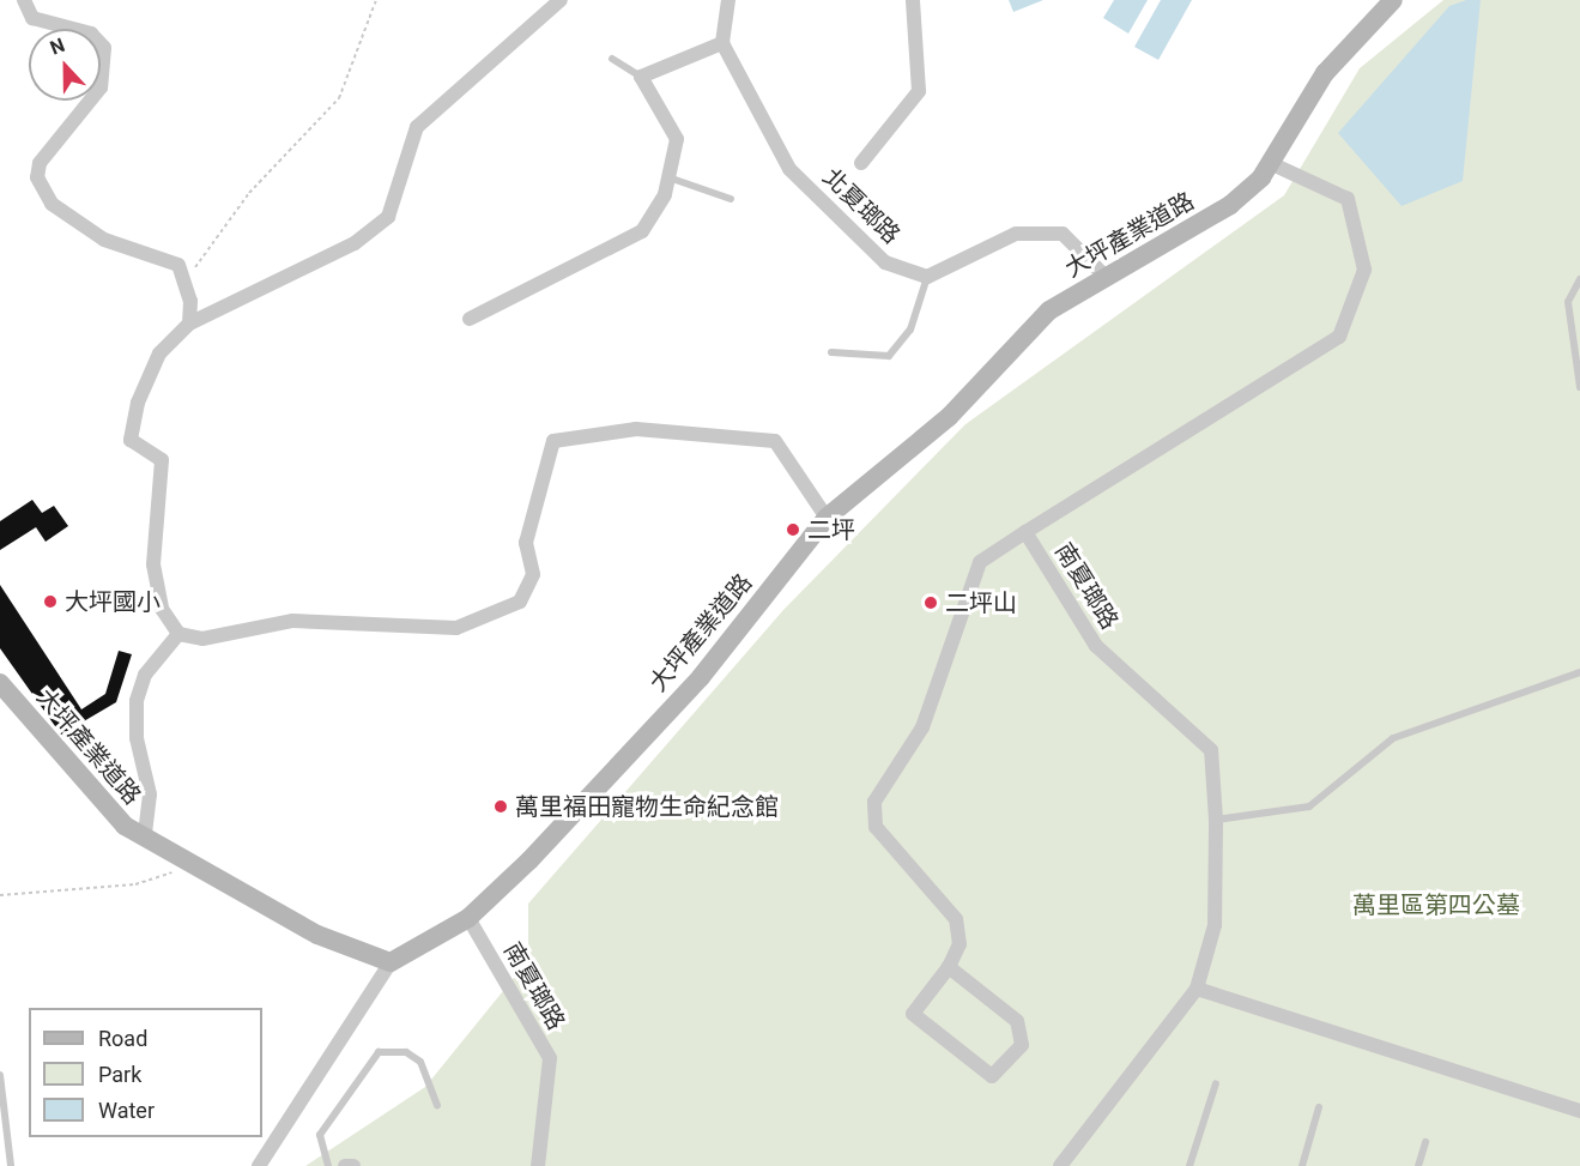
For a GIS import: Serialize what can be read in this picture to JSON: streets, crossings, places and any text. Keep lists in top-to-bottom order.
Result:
{
  "streets": {
    "street": ["北夏瑯路", "大坪產業道路", "南夏瑯路"]
  },
  "crossings": [
    ["大坪產業道路", "南夏瑯路"]
  ],
  "parks": ["萬里區第四公墓"],
  "places": [
    "二坪",
    "大坪國小",
    "二坪山",
    "萬里福田寵物生命紀念館"
  ],
  "legend": ["Road", "Park", "Water"],
  "north": "top"
}
